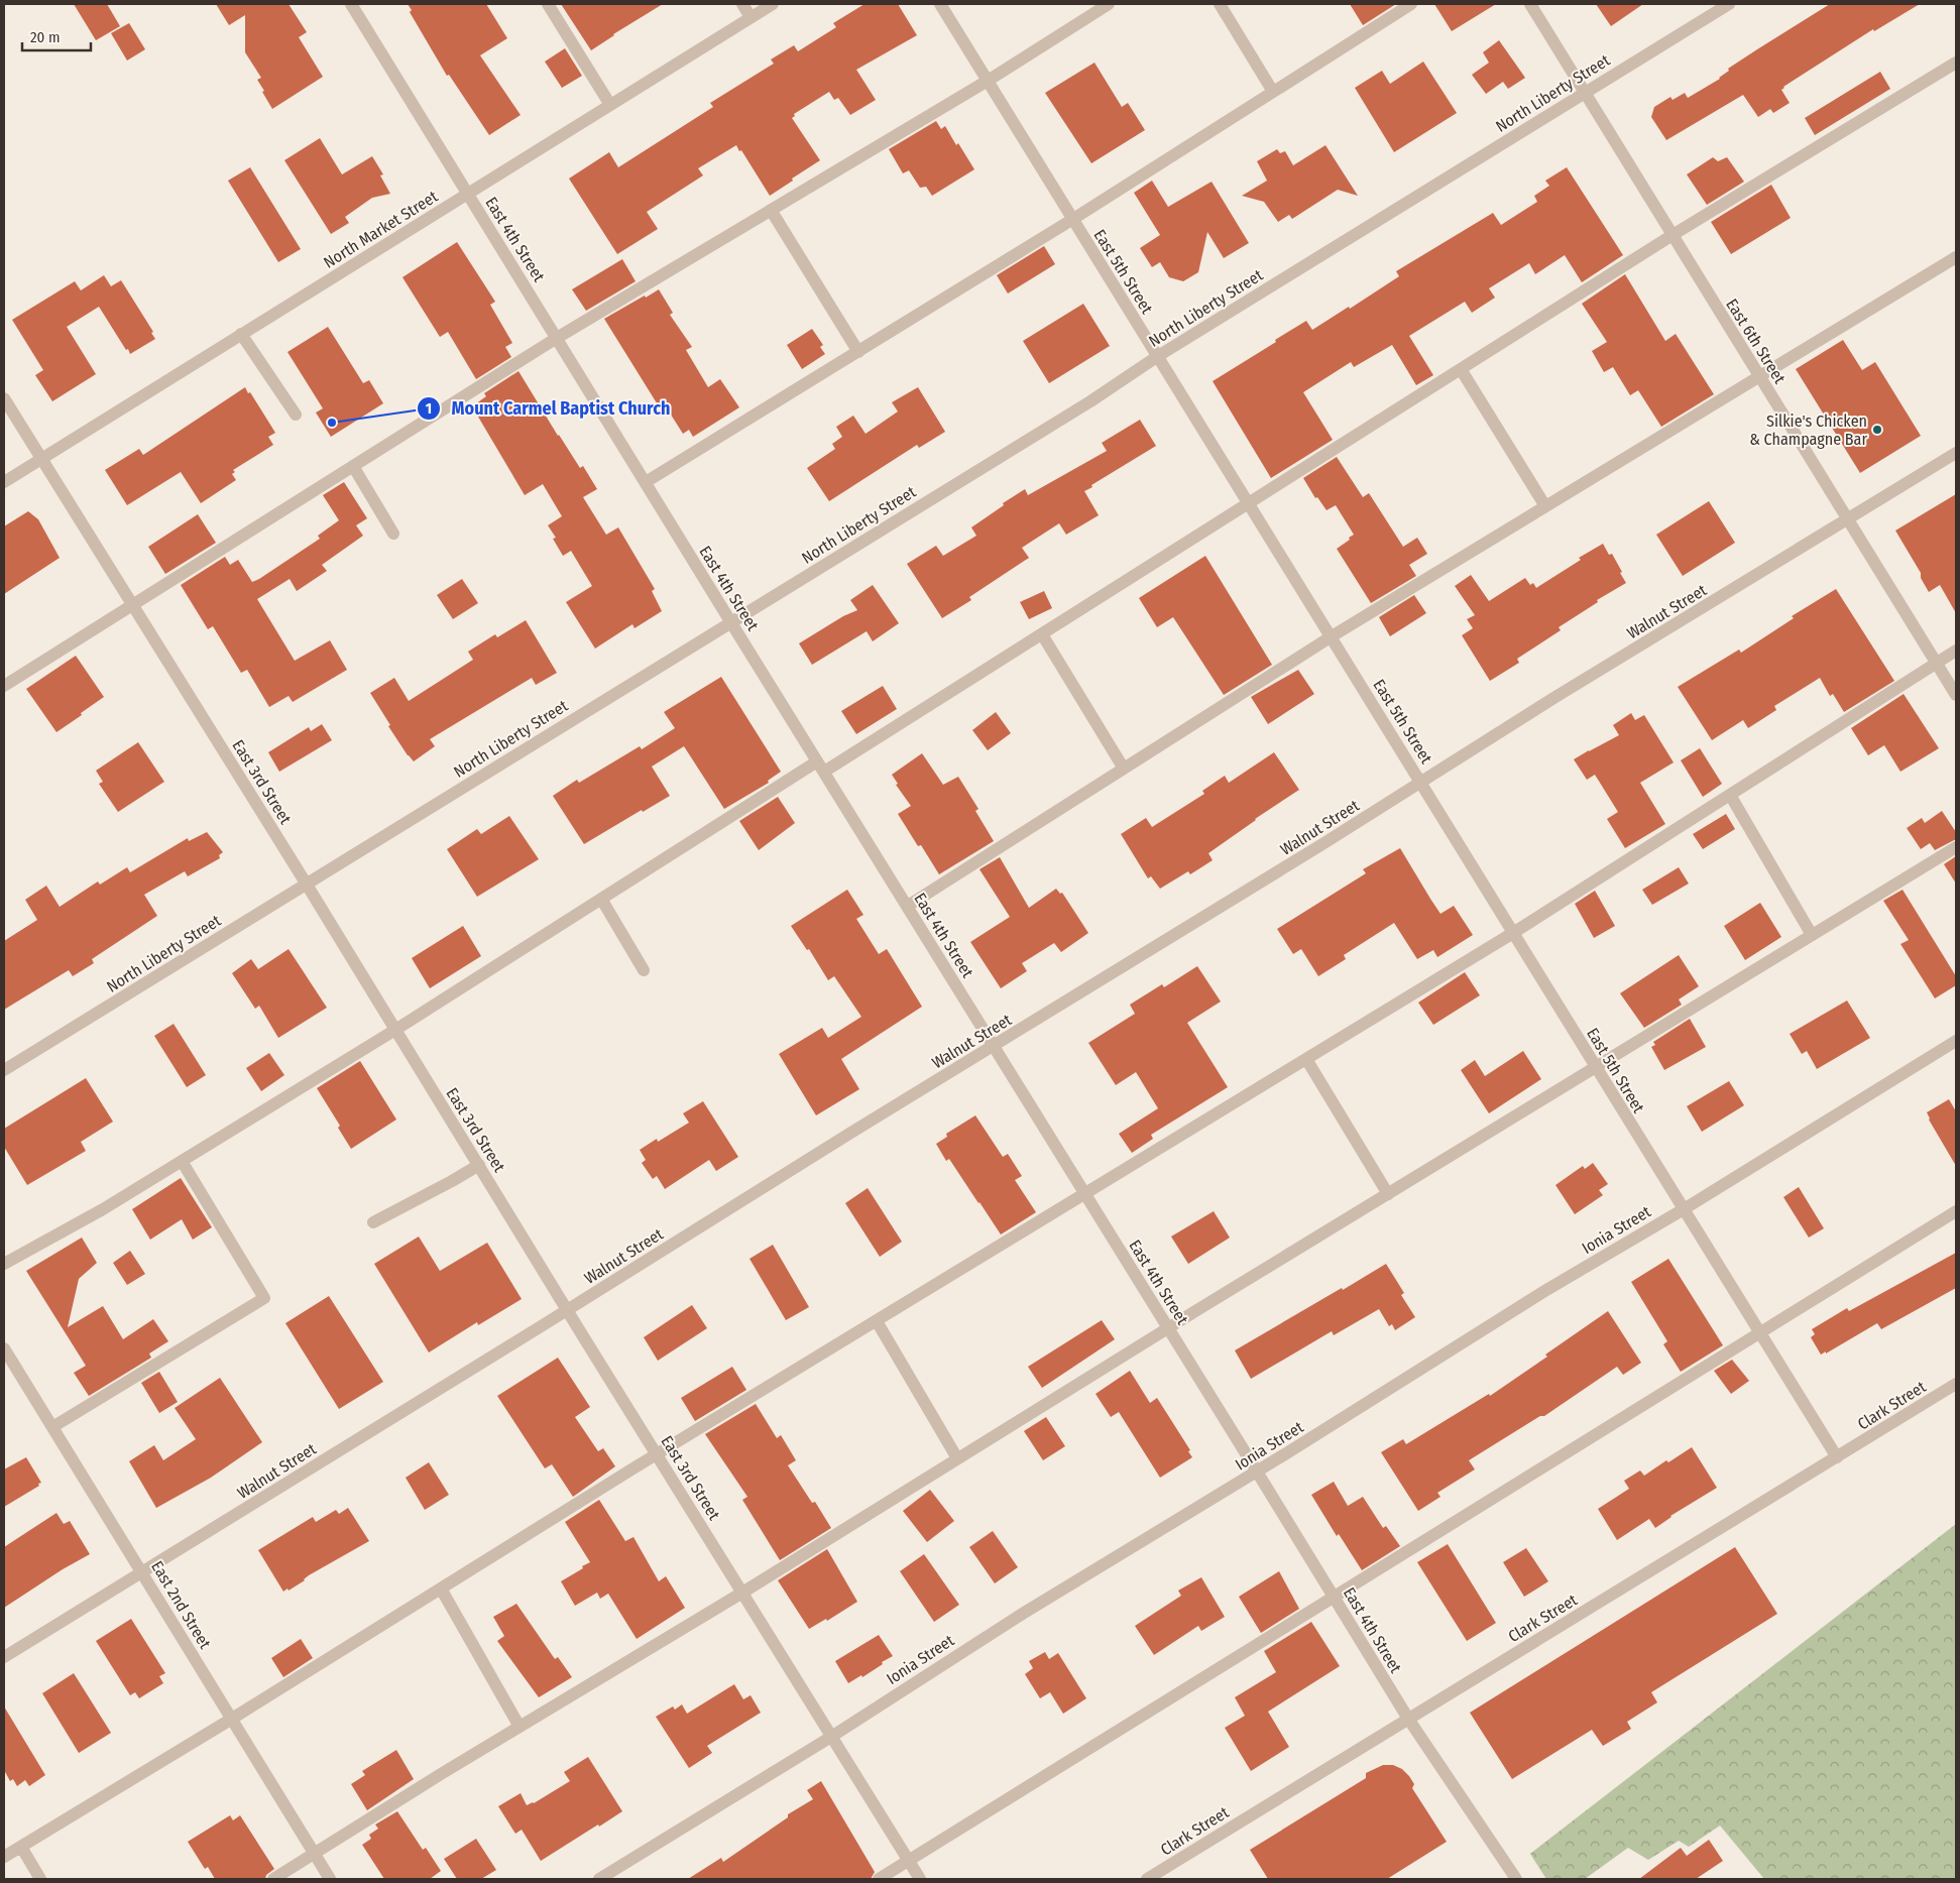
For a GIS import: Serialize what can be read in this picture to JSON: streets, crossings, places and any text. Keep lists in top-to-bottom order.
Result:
{
  "streets": {
    "street": [
      "North Liberty Street",
      "North Market Street",
      "East 4th Street",
      "East 5th Street",
      "East 6th Street",
      "Walnut Street",
      "East 3rd Street",
      "Ionia Street",
      "Clark Street",
      "East 2nd Street"
    ]
  },
  "crossings": [
    ["North Liberty Street", "East 4th Street"],
    ["North Liberty Street", "East 5th Street"],
    ["North Liberty Street", "East 6th Street"],
    ["North Liberty Street", "East 3rd Street"],
    ["North Market Street", "East 4th Street"],
    ["North Market Street", "East 3rd Street"],
    ["East 4th Street", "Walnut Street"],
    ["East 4th Street", "Ionia Street"],
    ["East 4th Street", "Clark Street"],
    ["East 5th Street", "Walnut Street"],
    ["East 5th Street", "Ionia Street"],
    ["East 5th Street", "Clark Street"],
    ["East 6th Street", "Walnut Street"],
    ["Walnut Street", "East 3rd Street"],
    ["Walnut Street", "East 2nd Street"],
    ["East 3rd Street", "Ionia Street"]
  ],
  "places": ["Mount Carmel Baptist Church", "Silkie's Chicken & Champagne Bar"],
  "scale_bar": "20 m"
}
